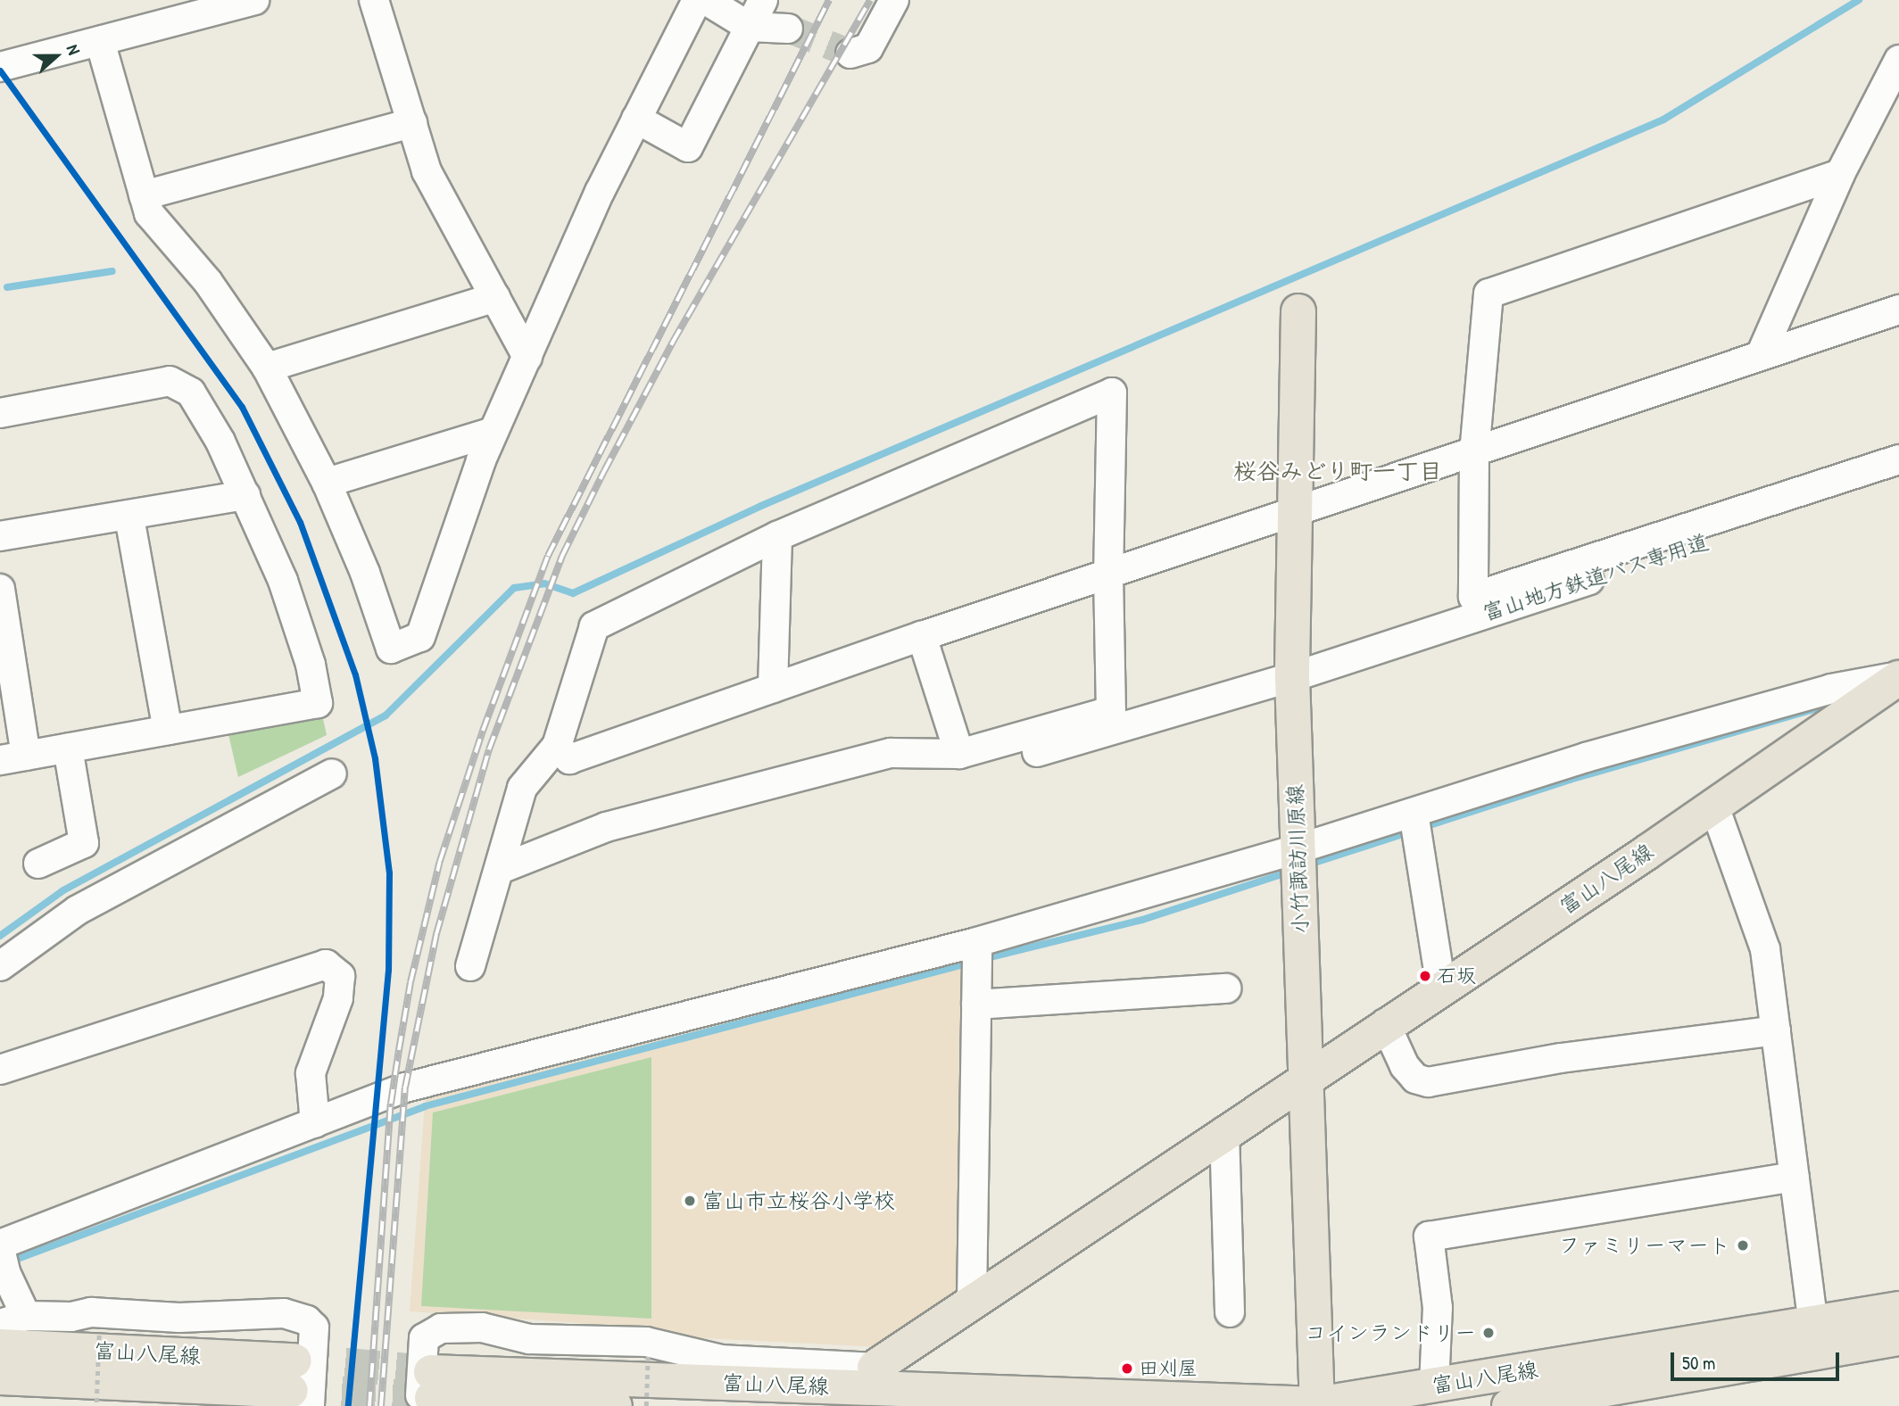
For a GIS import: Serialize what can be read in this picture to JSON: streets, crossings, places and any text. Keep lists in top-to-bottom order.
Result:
{
  "streets": {
    "main road": ["小竹諏訪川原線", "富山八尾線"],
    "street": ["富山地方鉄道バス専用道"]
  },
  "crossings": [
    ["富山地方鉄道バス専用道", "小竹諏訪川原線"],
    ["小竹諏訪川原線", "富山八尾線"]
  ],
  "districts": ["桜谷みどり町一丁目"],
  "places": [
    "石坂",
    "富山市立桜谷小学校",
    "ファミリーマート",
    "コインランドリー",
    "田刈屋"
  ],
  "scale_bar": "50 m",
  "north": "right"
}
